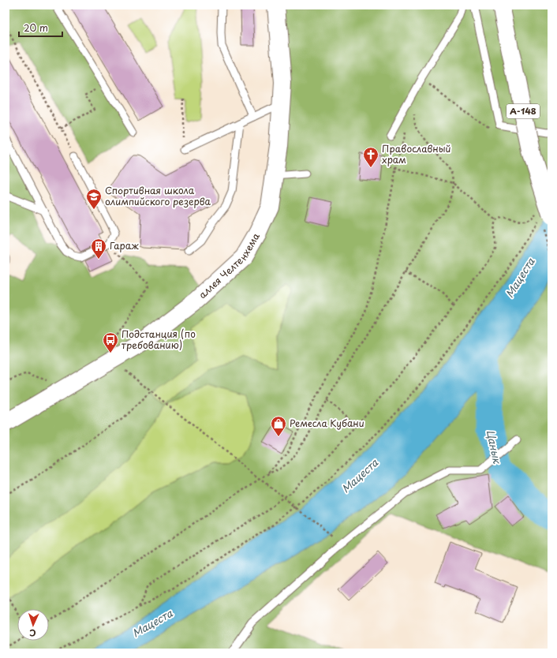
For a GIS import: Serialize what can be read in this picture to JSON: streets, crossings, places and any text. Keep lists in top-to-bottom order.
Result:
{
  "streets": {
    "main road": ["А-148", "аллея Челтенхема"]
  },
  "water": ["Мацеста", "Цанык"],
  "places": {
    "church": ["Православный храм"],
    "school or university": ["Спортивная школа олимпийского резерва"],
    "building": ["Гараж"],
    "bus stop": ["Подстанция (по требованию)"],
    "shop": ["Ремесла Кубани"]
  },
  "scale_bar": "20 m",
  "north": "bottom"
}
